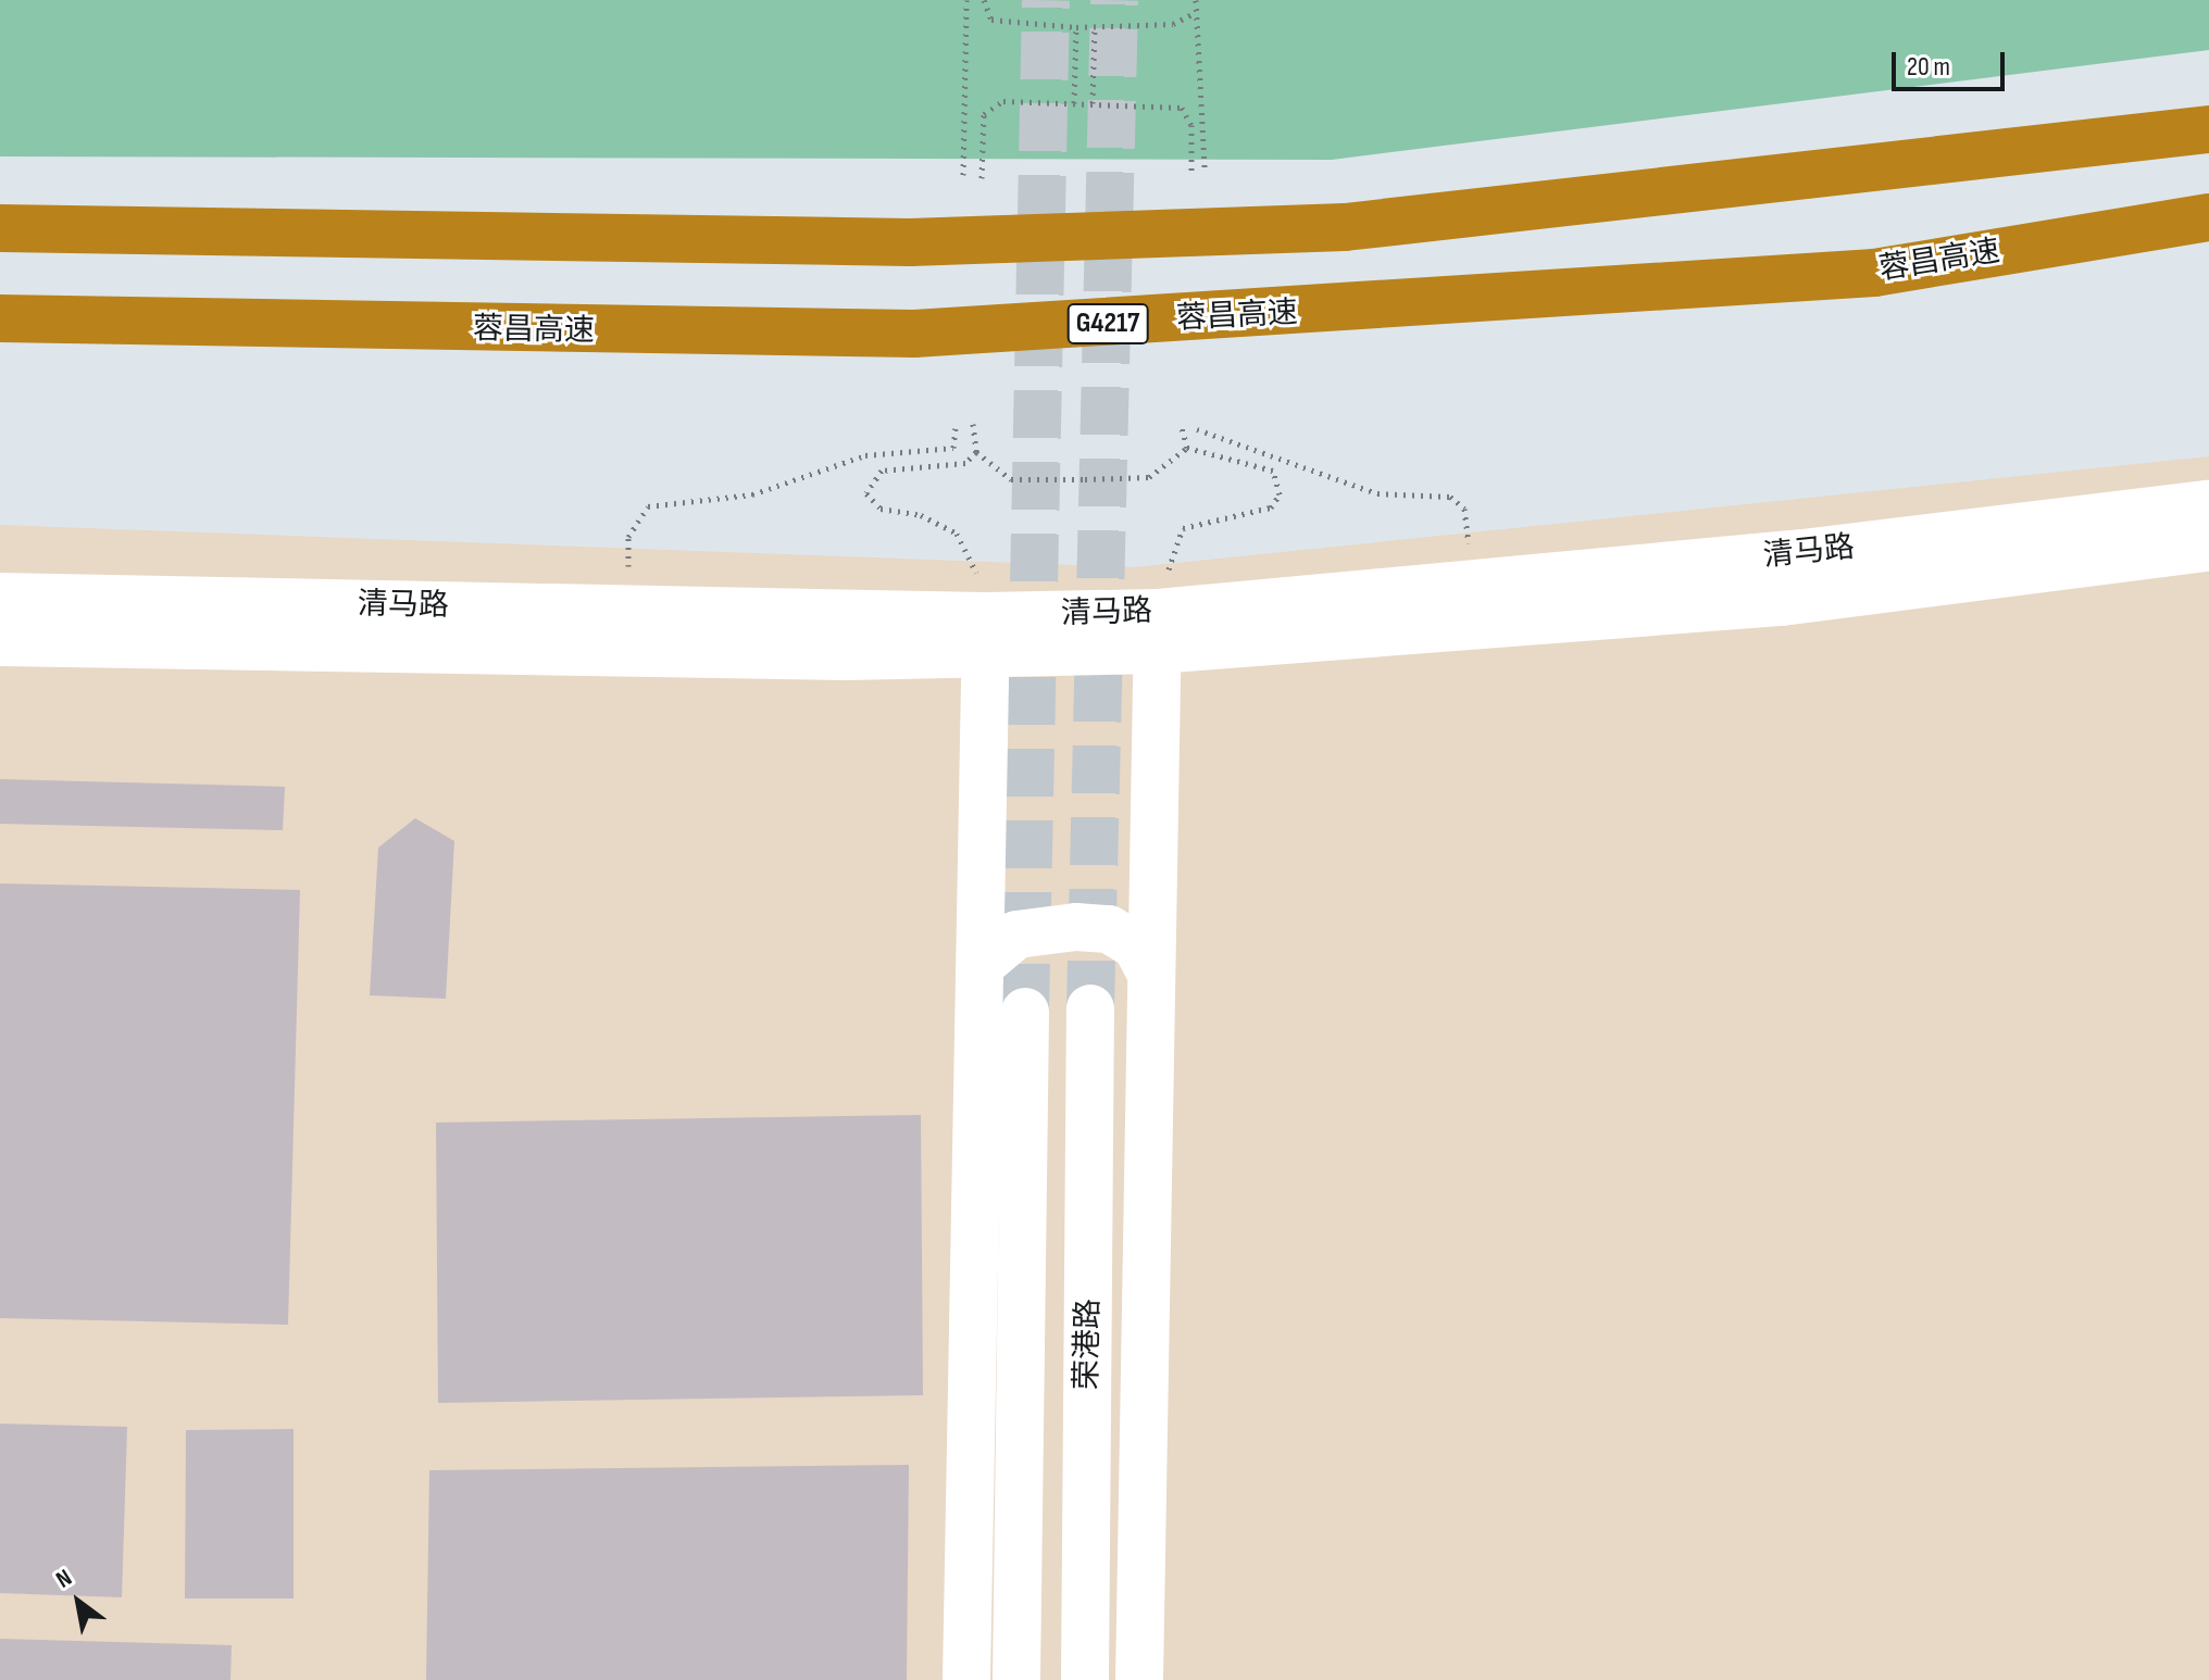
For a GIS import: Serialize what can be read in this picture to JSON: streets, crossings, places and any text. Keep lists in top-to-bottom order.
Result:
{
  "streets": {
    "highway": ["蓉昌高速", "G4217"],
    "street": ["清马路", "荣港路"]
  },
  "scale_bar": "20 m",
  "north": "top left"
}
